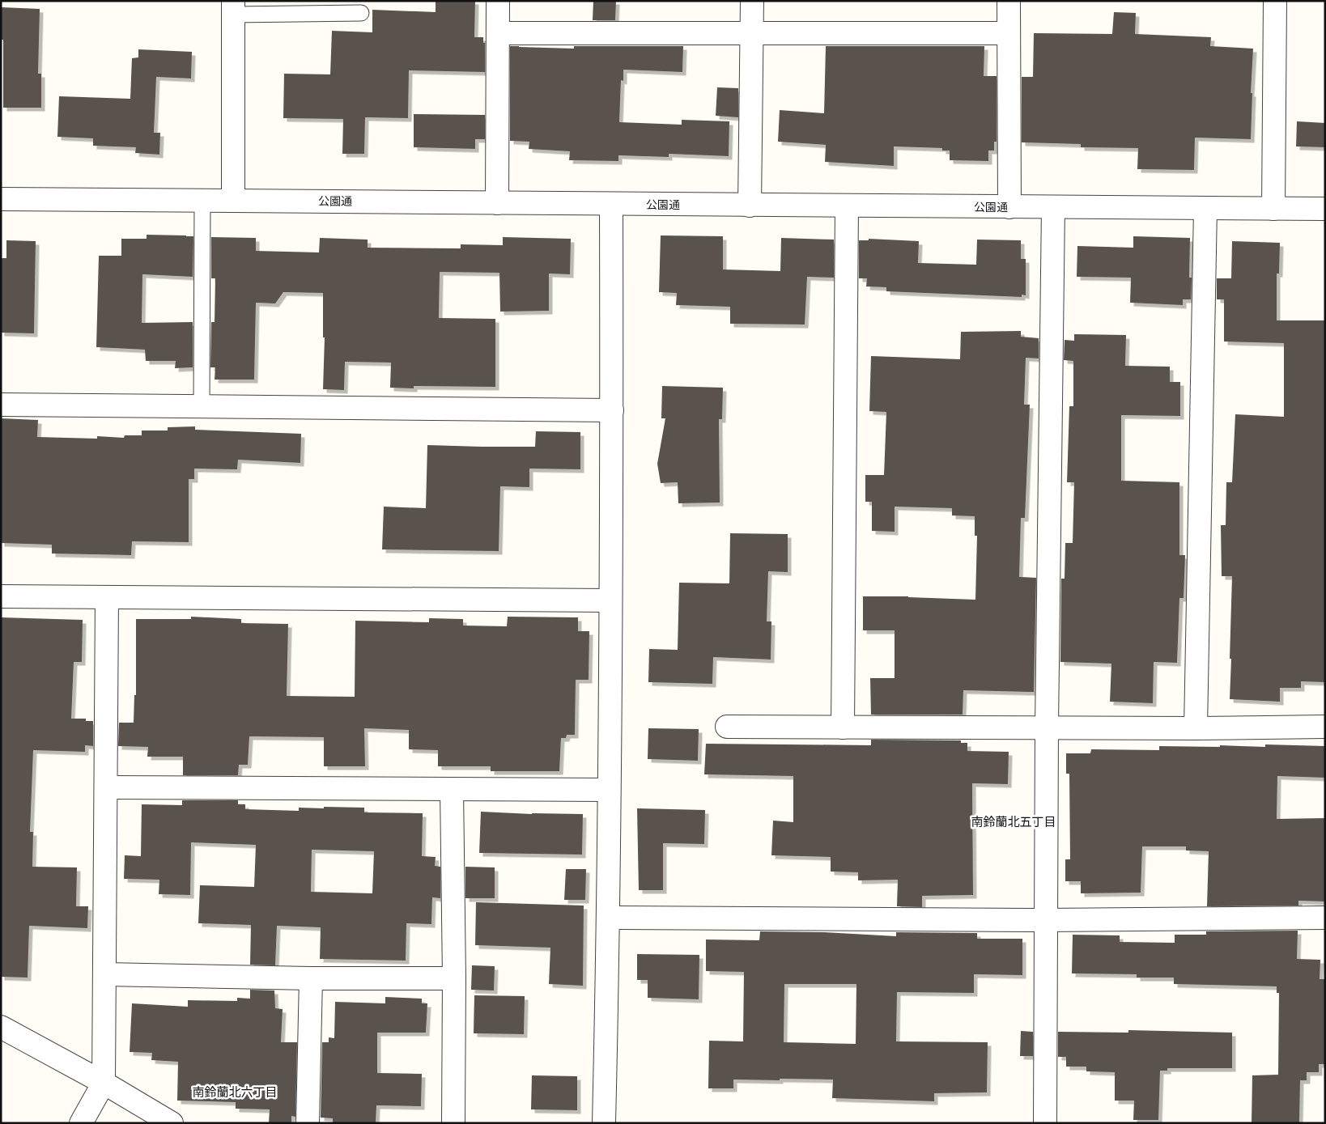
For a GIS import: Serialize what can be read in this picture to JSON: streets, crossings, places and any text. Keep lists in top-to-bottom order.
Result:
{
  "streets": {
    "street": ["公園通"]
  },
  "districts": ["南鈴蘭北五丁目", "南鈴蘭北六丁目"]
}
